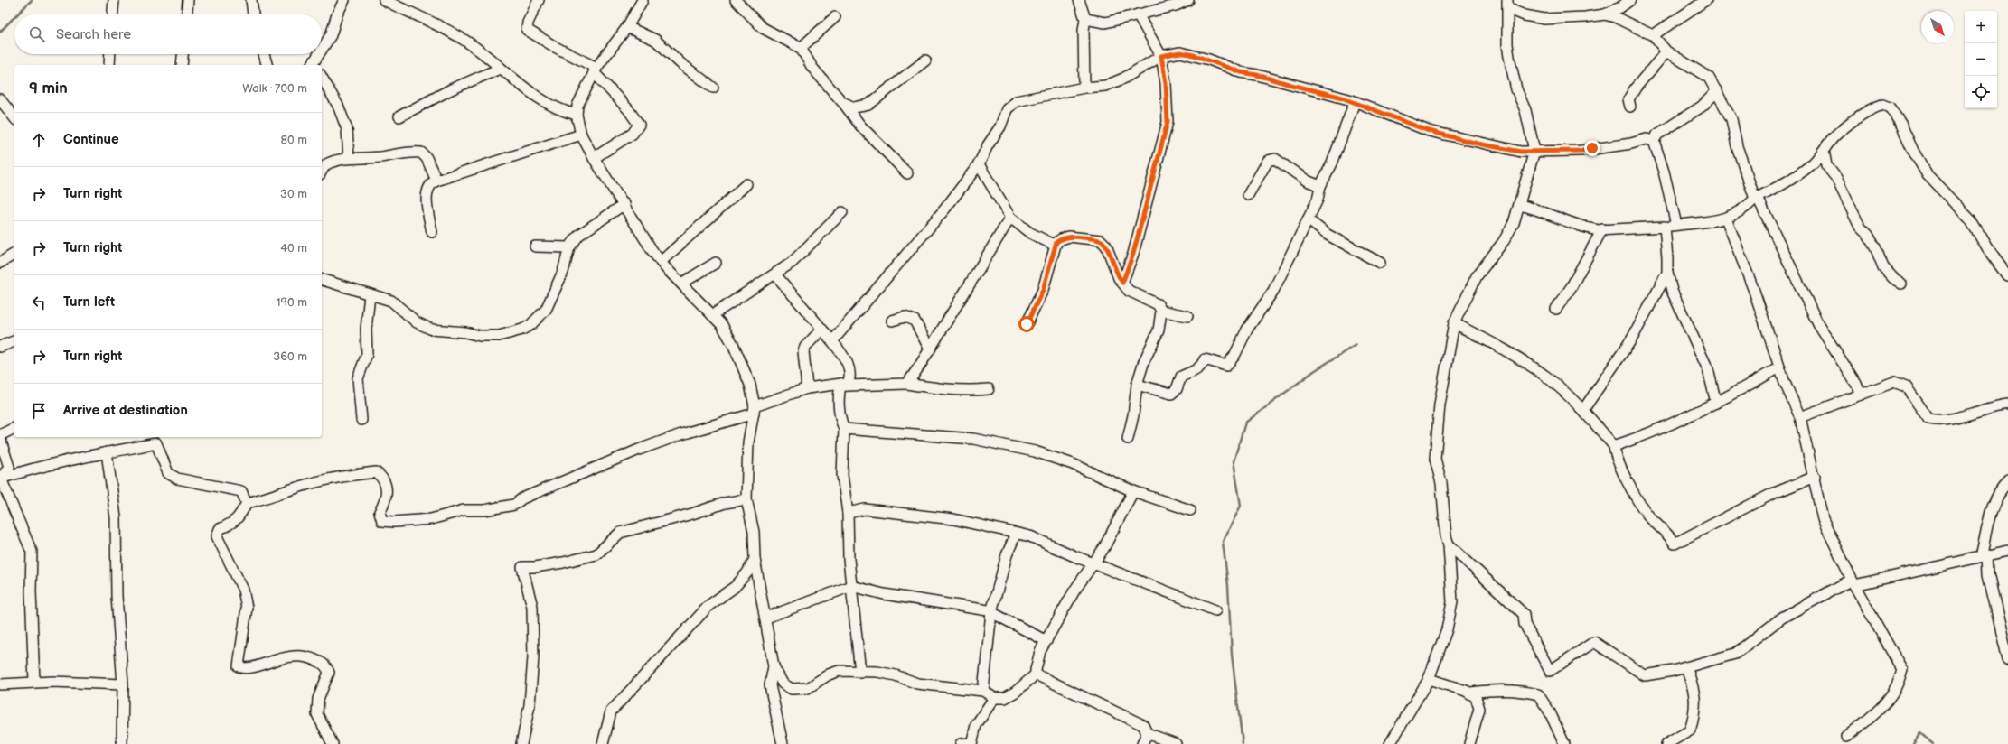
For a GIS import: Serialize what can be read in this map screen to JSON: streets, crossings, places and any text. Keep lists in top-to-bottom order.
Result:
{
  "north": "bottom right",
  "page": {
    "map_buttons": ["+", "−"],
    "search": "Search here",
    "heading": ["9 min", "Walk · 700 m"],
    "list": [
      ["Continue", "80 m"],
      ["Turn right", "30 m"],
      ["Turn right", "40 m"],
      ["Turn left", "190 m"],
      ["Turn right", "360 m"],
      "Arrive at destination"
    ]
  }
}
